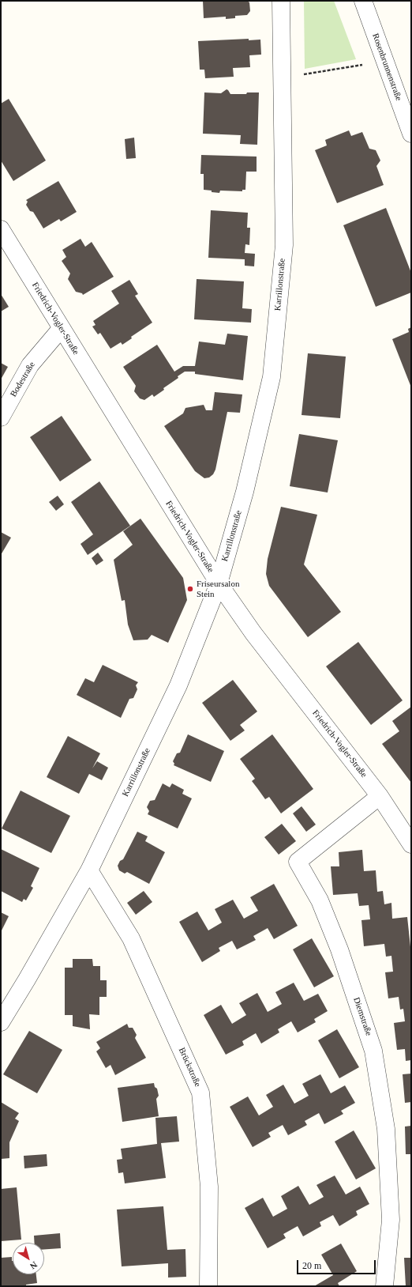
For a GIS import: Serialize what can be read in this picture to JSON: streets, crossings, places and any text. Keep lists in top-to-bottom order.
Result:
{
  "streets": {
    "street": [
      "Rosenbrunnenstraße",
      "Karrillonstraße",
      "Friedrich-Vogler-Straße",
      "Bodestraße",
      "Diemstraße",
      "Brückstraße"
    ]
  },
  "crossings": [
    ["Karrillonstraße", "Friedrich-Vogler-Straße"],
    ["Karrillonstraße", "Brückstraße"],
    ["Friedrich-Vogler-Straße", "Bodestraße"],
    ["Friedrich-Vogler-Straße", "Diemstraße"]
  ],
  "places": ["Friseursalon Stein"],
  "scale_bar": "20 m",
  "north": "bottom right"
}
